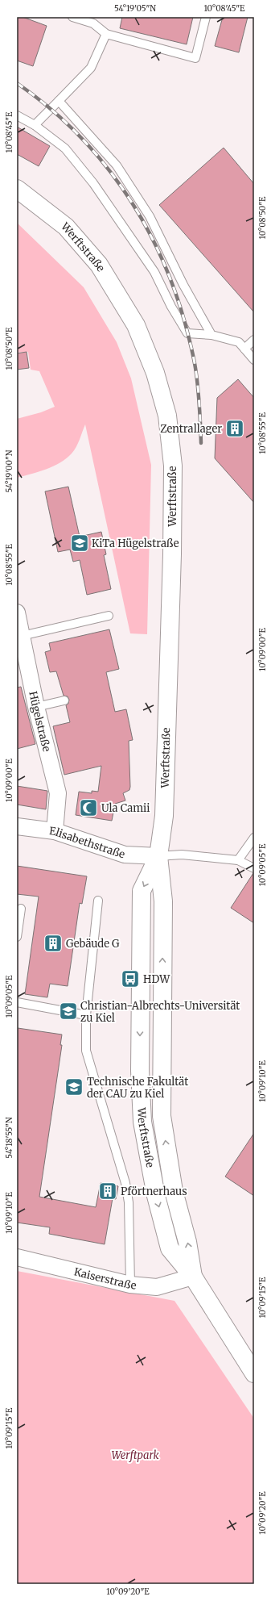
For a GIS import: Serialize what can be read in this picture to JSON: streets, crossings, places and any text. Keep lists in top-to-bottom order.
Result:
{
  "streets": {
    "main road": ["Werftstraße"],
    "street": ["Hügelstraße", "Elisabethstraße", "Kaiserstraße"]
  },
  "crossings": [
    ["Werftstraße", "Elisabethstraße"],
    ["Werftstraße", "Kaiserstraße"],
    ["Hügelstraße", "Elisabethstraße"]
  ],
  "parks": ["Werftpark"],
  "places": {
    "building": ["Zentrallager", "Gebäude G", "Pförtnerhaus"],
    "school or university": ["KiTa Hügelstraße", "Christian-Albrechts-Universität zu Kiel", "Technische Fakultät der CAU zu Kiel"],
    "mosque": ["Ula Camii"],
    "bus stop": ["HDW"]
  },
  "coordinates": [
    "54°19'05\"N",
    "10°08'45\"E",
    "10°08'50\"E",
    "10°08'55\"E",
    "54°19'00\"N",
    "10°09'00\"E",
    "10°09'05\"E",
    "10°09'10\"E",
    "54°18'55\"N",
    "10°09'15\"E",
    "10°09'20\"E"
  ]
}
